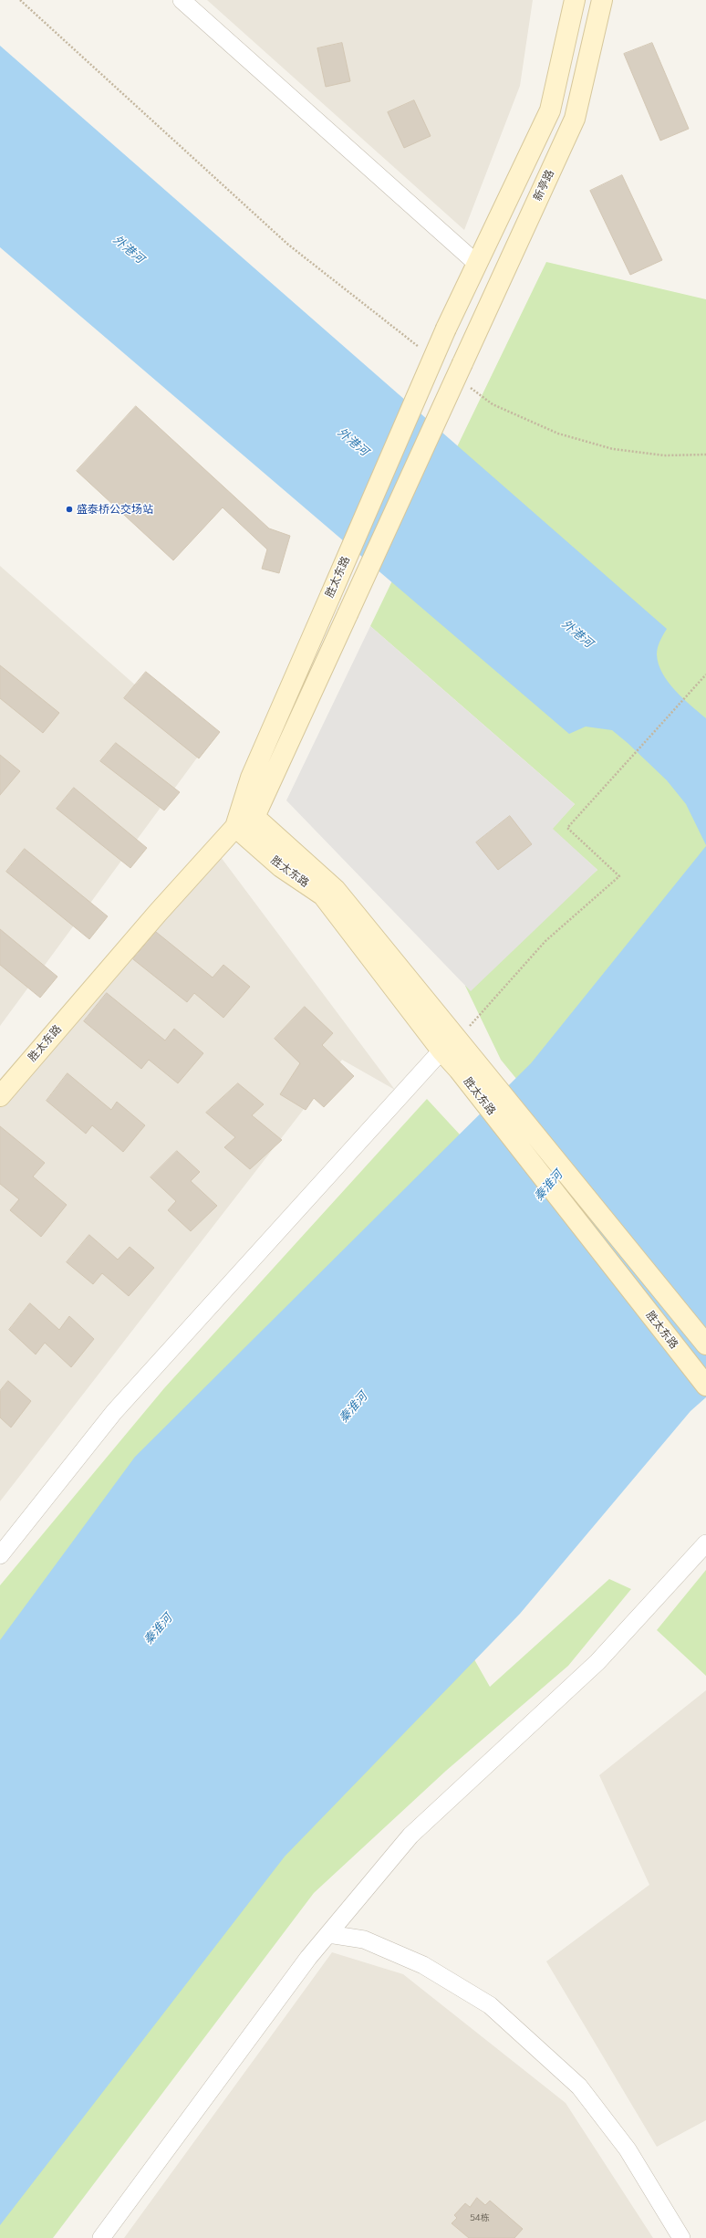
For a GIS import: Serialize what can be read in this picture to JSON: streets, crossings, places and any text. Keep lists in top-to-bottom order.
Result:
{
  "streets": {
    "main road": ["新亭路", "胜太东路"]
  },
  "crossings": [
    ["新亭路", "胜太东路"]
  ],
  "water": ["外港河", "秦淮河"],
  "places": ["盛泰桥公交场站"],
  "house_numbers": ["54栋"]
}
